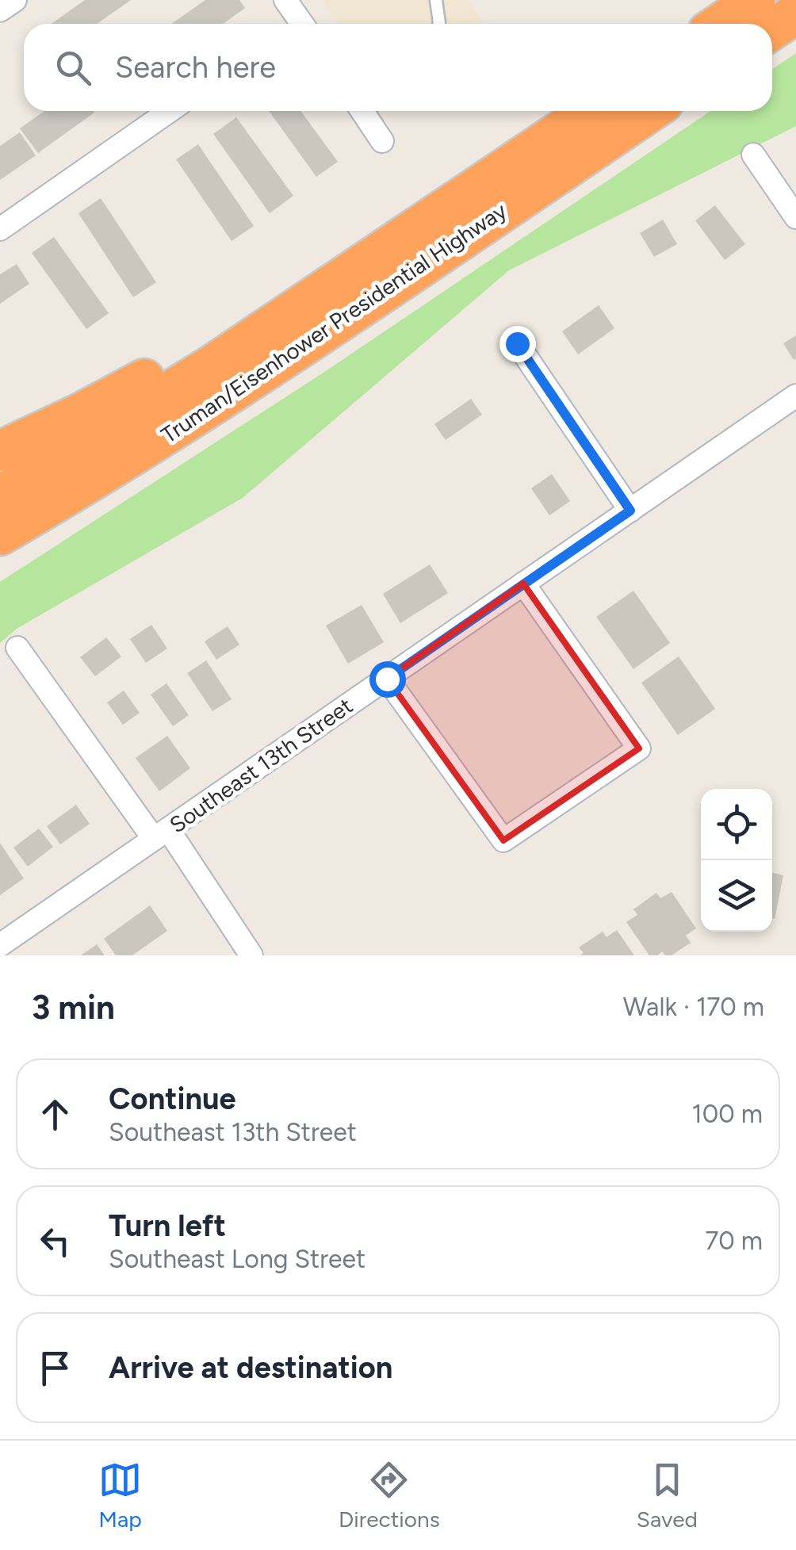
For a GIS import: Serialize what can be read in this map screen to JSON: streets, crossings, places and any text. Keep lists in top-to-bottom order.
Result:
{
  "streets": {
    "highway": ["Truman/Eisenhower Presidential Highway"],
    "street": ["Southeast 13th Street"]
  },
  "page": {
    "search": "Search here",
    "heading": ["3 min", "Walk · 170 m"],
    "list": [
      ["Continue", "Southeast 13th Street", "100 m"],
      ["Turn left", "Southeast Long Street", "70 m"],
      "Arrive at destination"
    ],
    "nav": ["Map", "Directions", "Saved"]
  }
}
